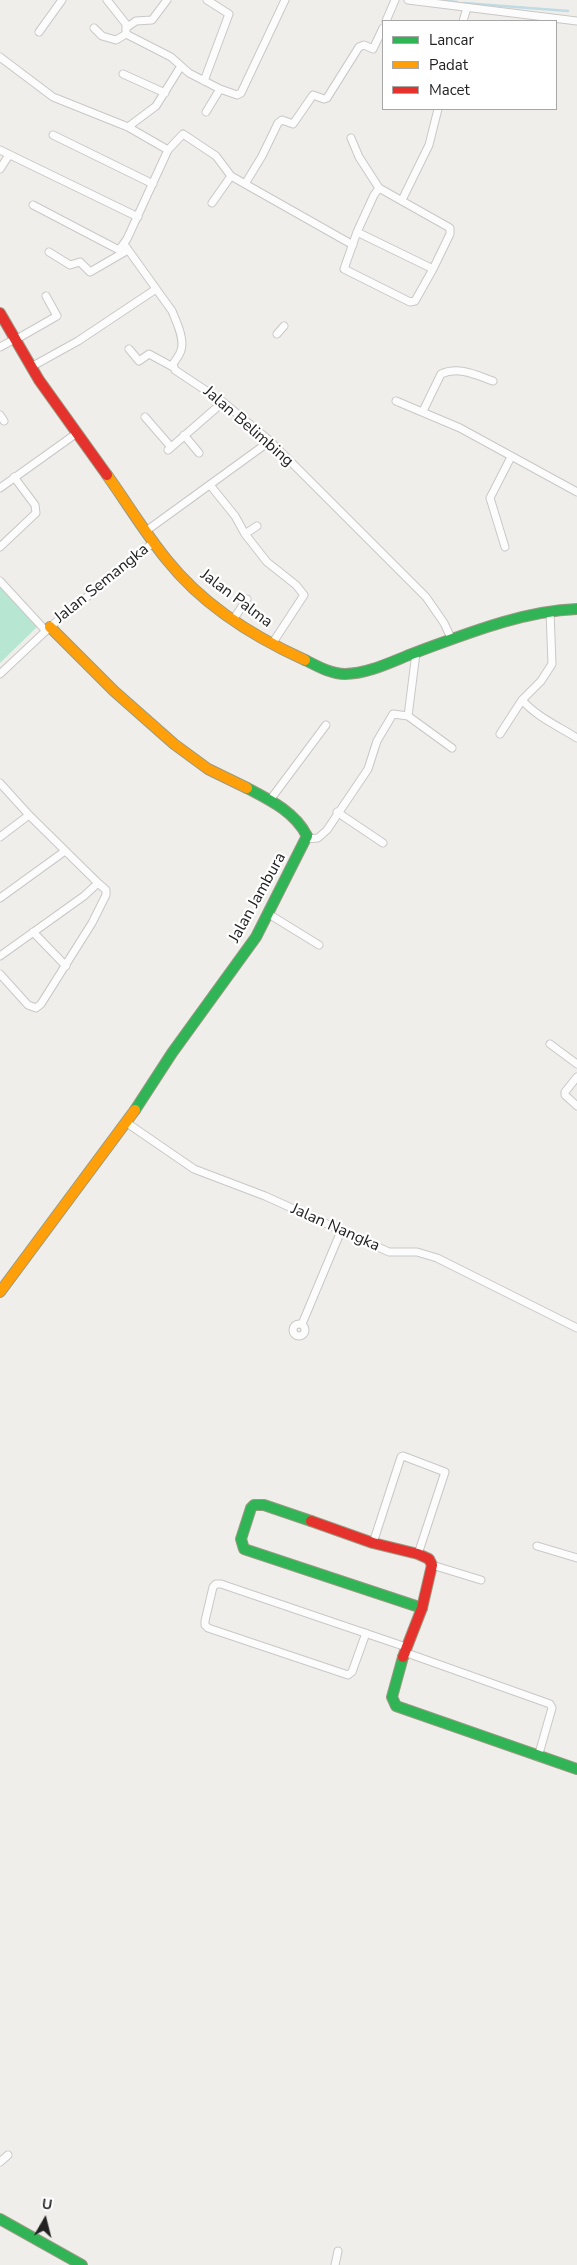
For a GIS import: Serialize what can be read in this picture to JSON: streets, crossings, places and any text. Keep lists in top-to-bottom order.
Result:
{
  "streets": {
    "street": [
      "Jalan Belimbing",
      "Jalan Semangka",
      "Jalan Palma",
      "Jalan Jambura",
      "Jalan Nangka"
    ]
  },
  "crossings": [
    ["Jalan Belimbing", "Jalan Palma"],
    ["Jalan Semangka", "Jalan Palma"],
    ["Jalan Jambura", "Jalan Nangka"]
  ],
  "legend": ["Lancar", "Padat", "Macet"],
  "north": "top"
}
